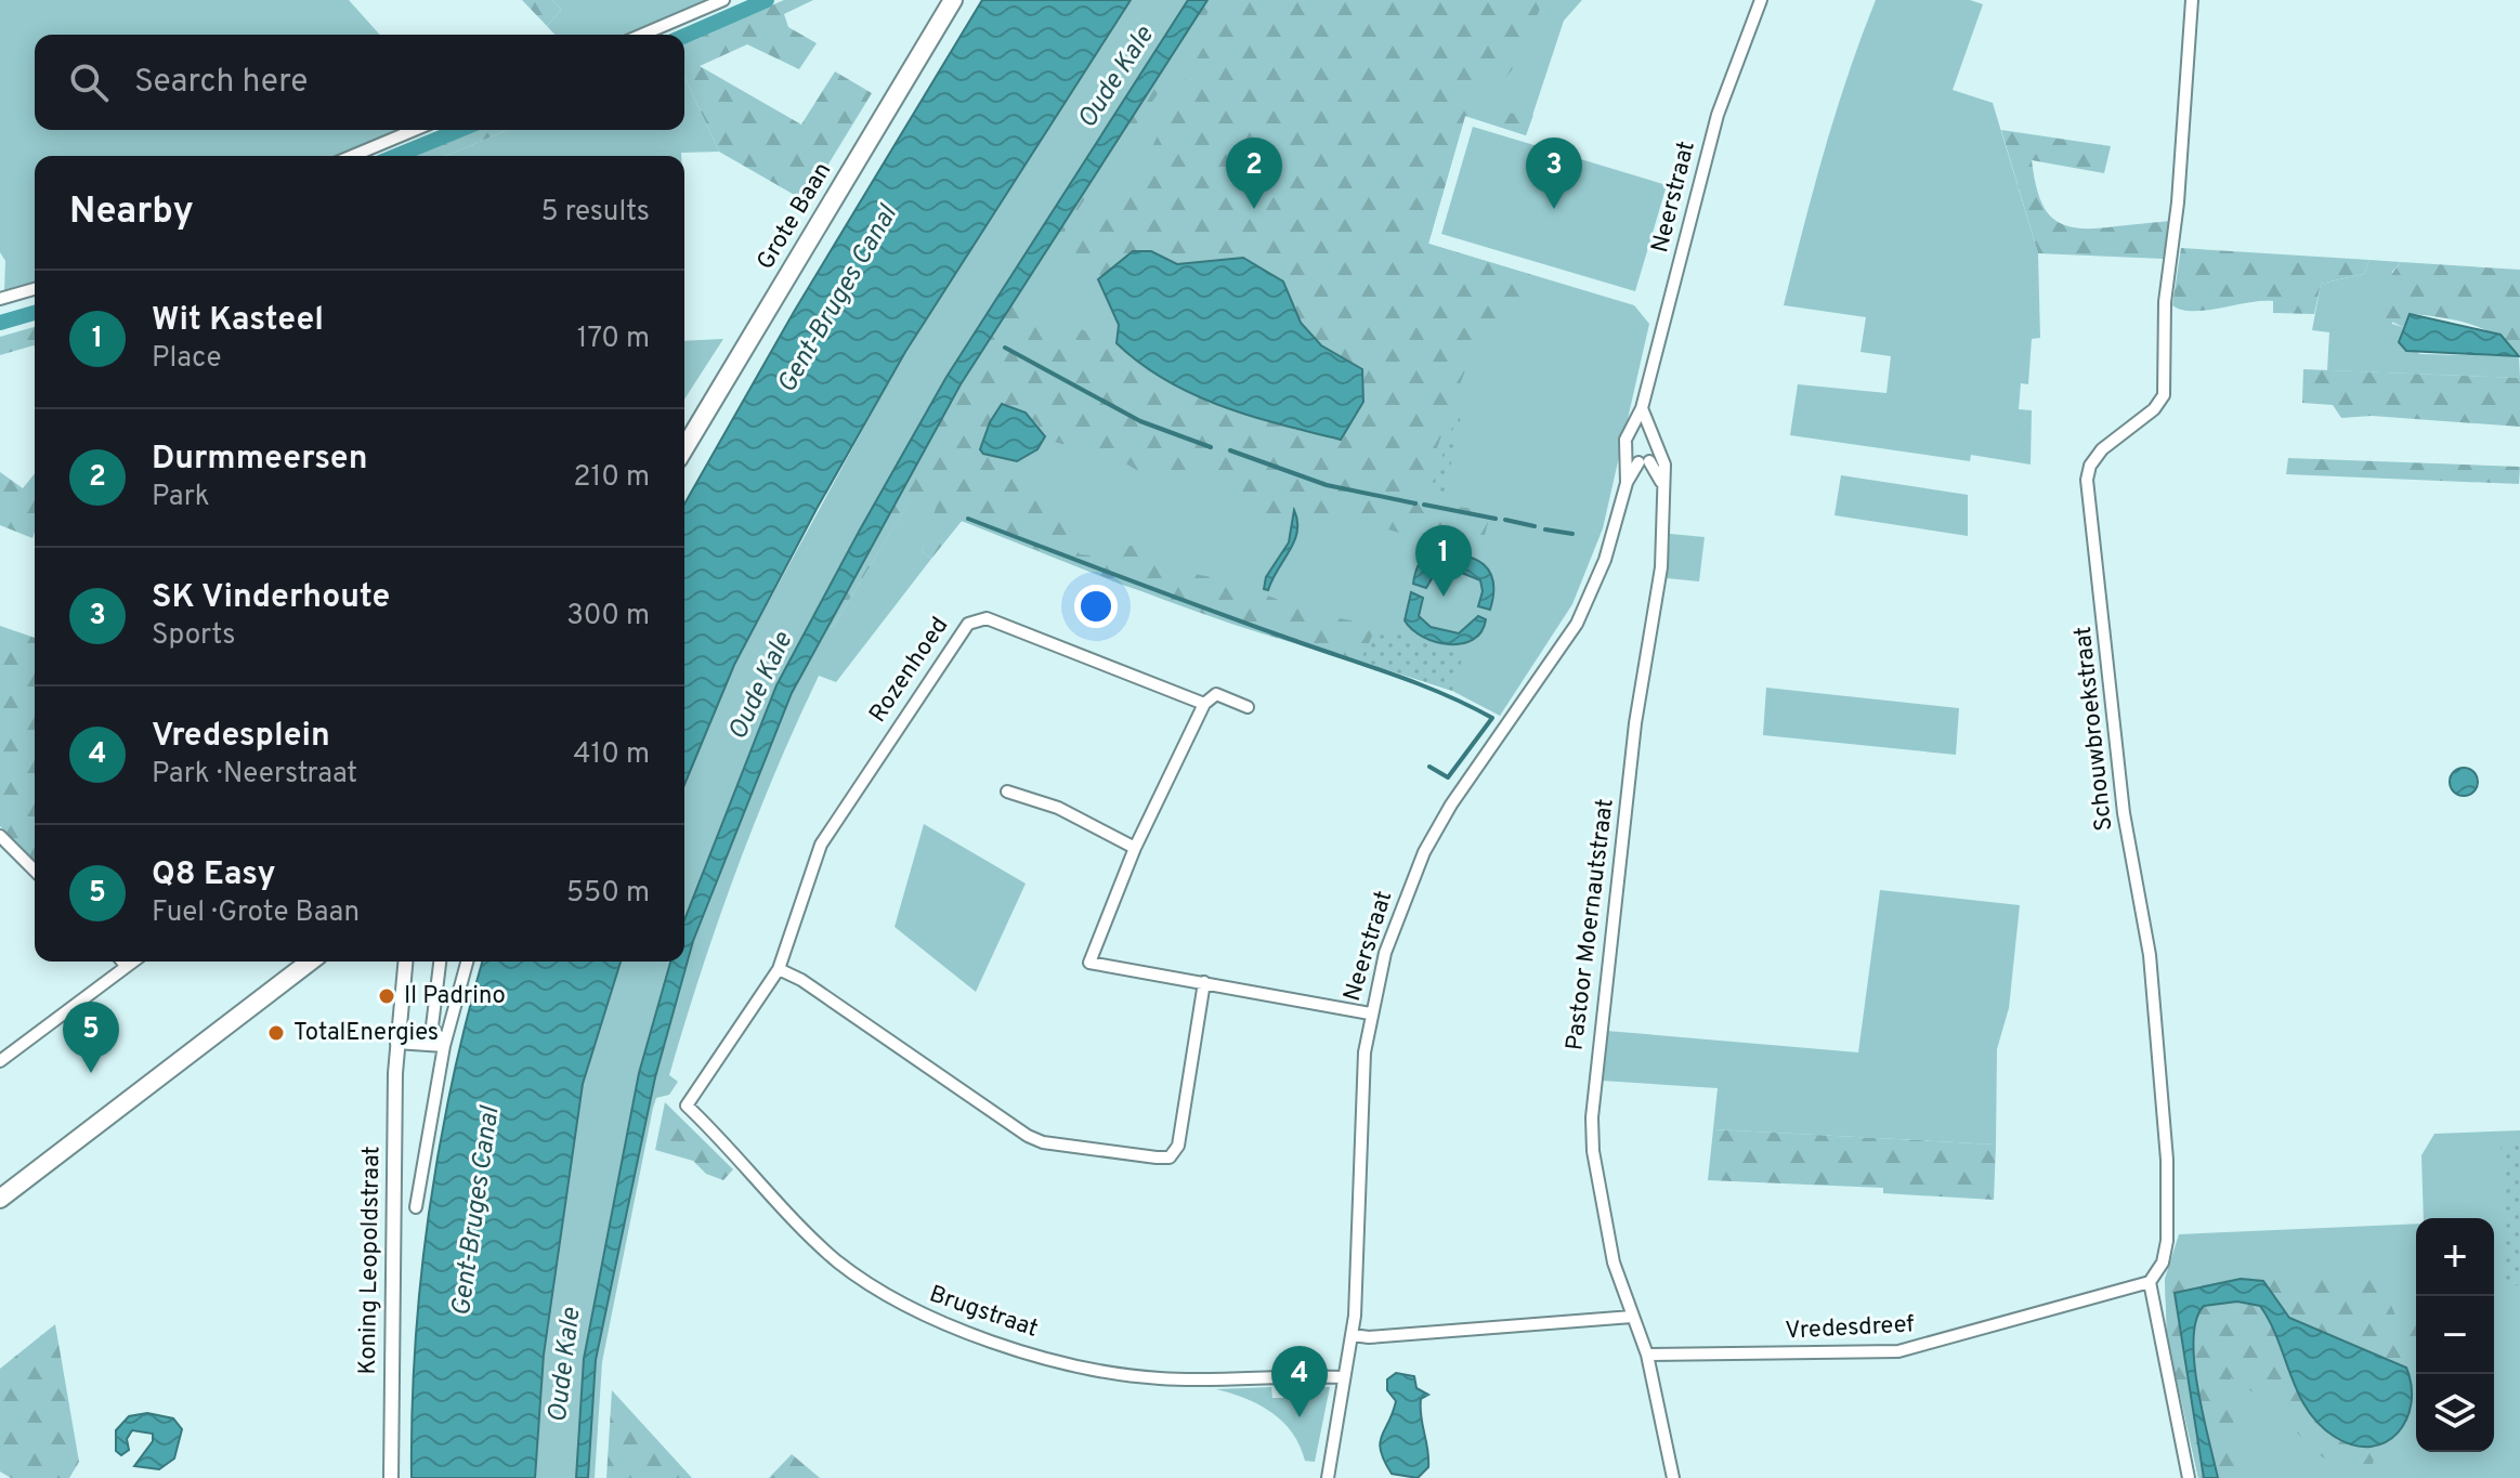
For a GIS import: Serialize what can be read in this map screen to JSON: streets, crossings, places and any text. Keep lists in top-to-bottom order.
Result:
{
  "streets": {
    "main road": ["Grote Baan"],
    "street": [
      "Neerstraat",
      "Rozenhoed",
      "Schouwbroekstraat",
      "Pastoor Moernautstraat",
      "Koning Leopoldstraat",
      "Brugstraat",
      "Vredesdreef"
    ]
  },
  "crossings": [
    ["Neerstraat", "Brugstraat"],
    ["Rozenhoed", "Brugstraat"],
    ["Schouwbroekstraat", "Vredesdreef"],
    ["Pastoor Moernautstraat", "Vredesdreef"]
  ],
  "water": ["Oude Kale", "Gent-Bruges Canal"],
  "places": ["Il Padrino", "TotalEnergies"],
  "page": {
    "search": "Search here",
    "pins": [
      "2",
      "3",
      "1",
      "5",
      "4"
    ],
    "heading": ["Nearby", "5 results"],
    "list": [
      {
        "mark": "1",
        "name": "Wit Kasteel",
        "note": "Place",
        "value": "170 m"
      },
      {
        "mark": "2",
        "name": "Durmmeersen",
        "note": "Park",
        "value": "210 m"
      },
      {
        "mark": "3",
        "name": "SK Vinderhoute",
        "note": "Sports",
        "value": "300 m"
      },
      {
        "mark": "4",
        "name": "Vredesplein",
        "note": "Park · Neerstraat",
        "value": "410 m"
      },
      {
        "mark": "5",
        "name": "Q8 Easy",
        "note": "Fuel · Grote Baan",
        "value": "550 m"
      }
    ],
    "map_buttons": ["+", "−"]
  }
}
